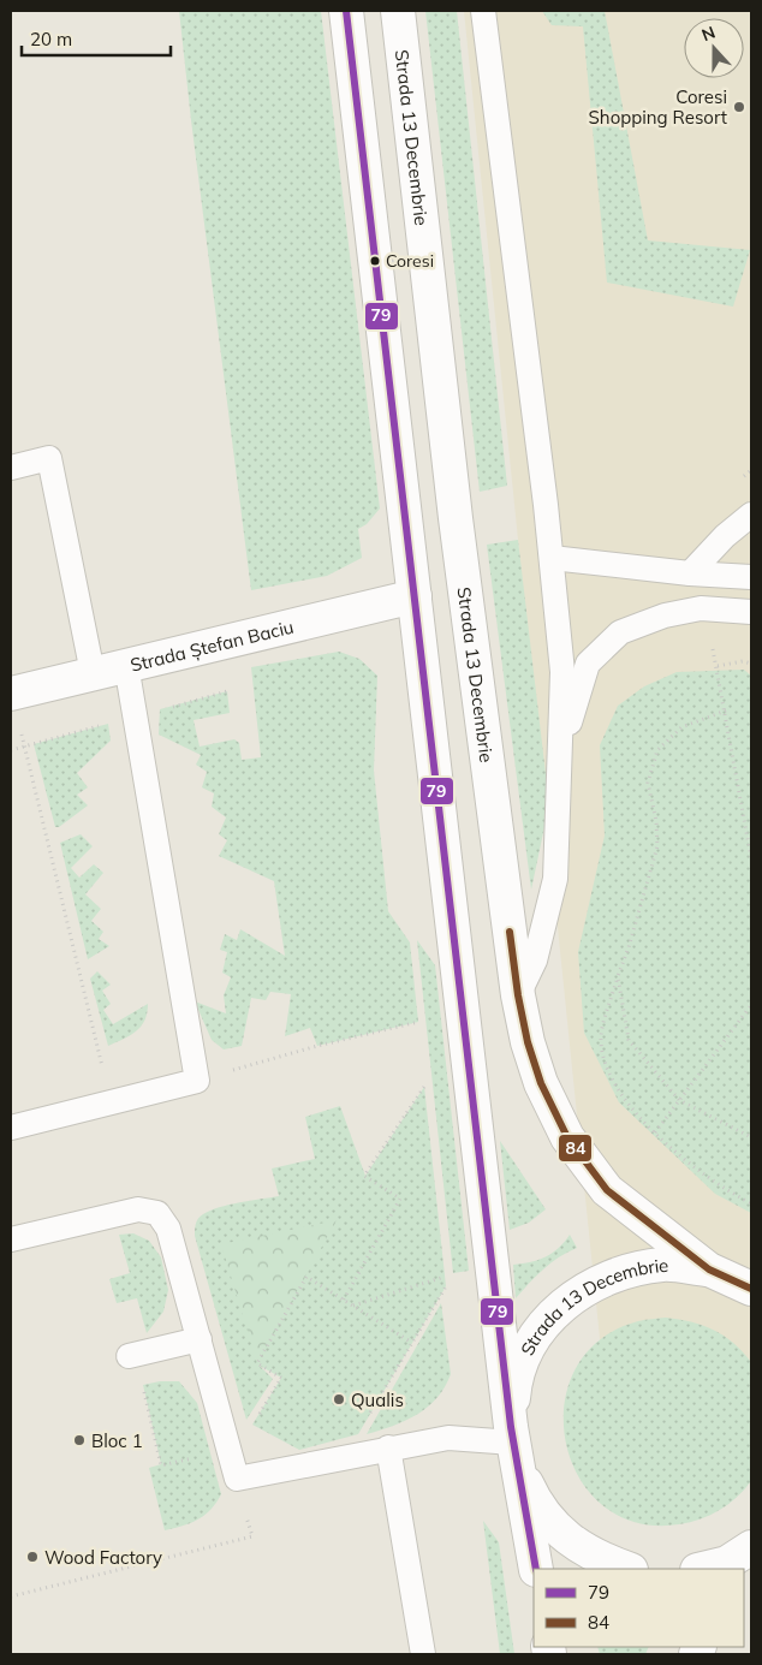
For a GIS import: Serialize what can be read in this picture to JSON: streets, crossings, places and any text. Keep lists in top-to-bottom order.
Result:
{
  "streets": {
    "main road": ["Strada 13 Decembrie", "Strada Ștefan Baciu"]
  },
  "crossings": [
    ["Strada 13 Decembrie", "Strada Ștefan Baciu"]
  ],
  "places": [
    "Coresi Shopping Resort",
    "Coresi",
    "Qualis",
    "Bloc 1",
    "Wood Factory"
  ],
  "lines": ["transit line 79", "transit line 84"],
  "legend": ["79", "84"],
  "scale_bar": "20 m",
  "north": "top"
}
